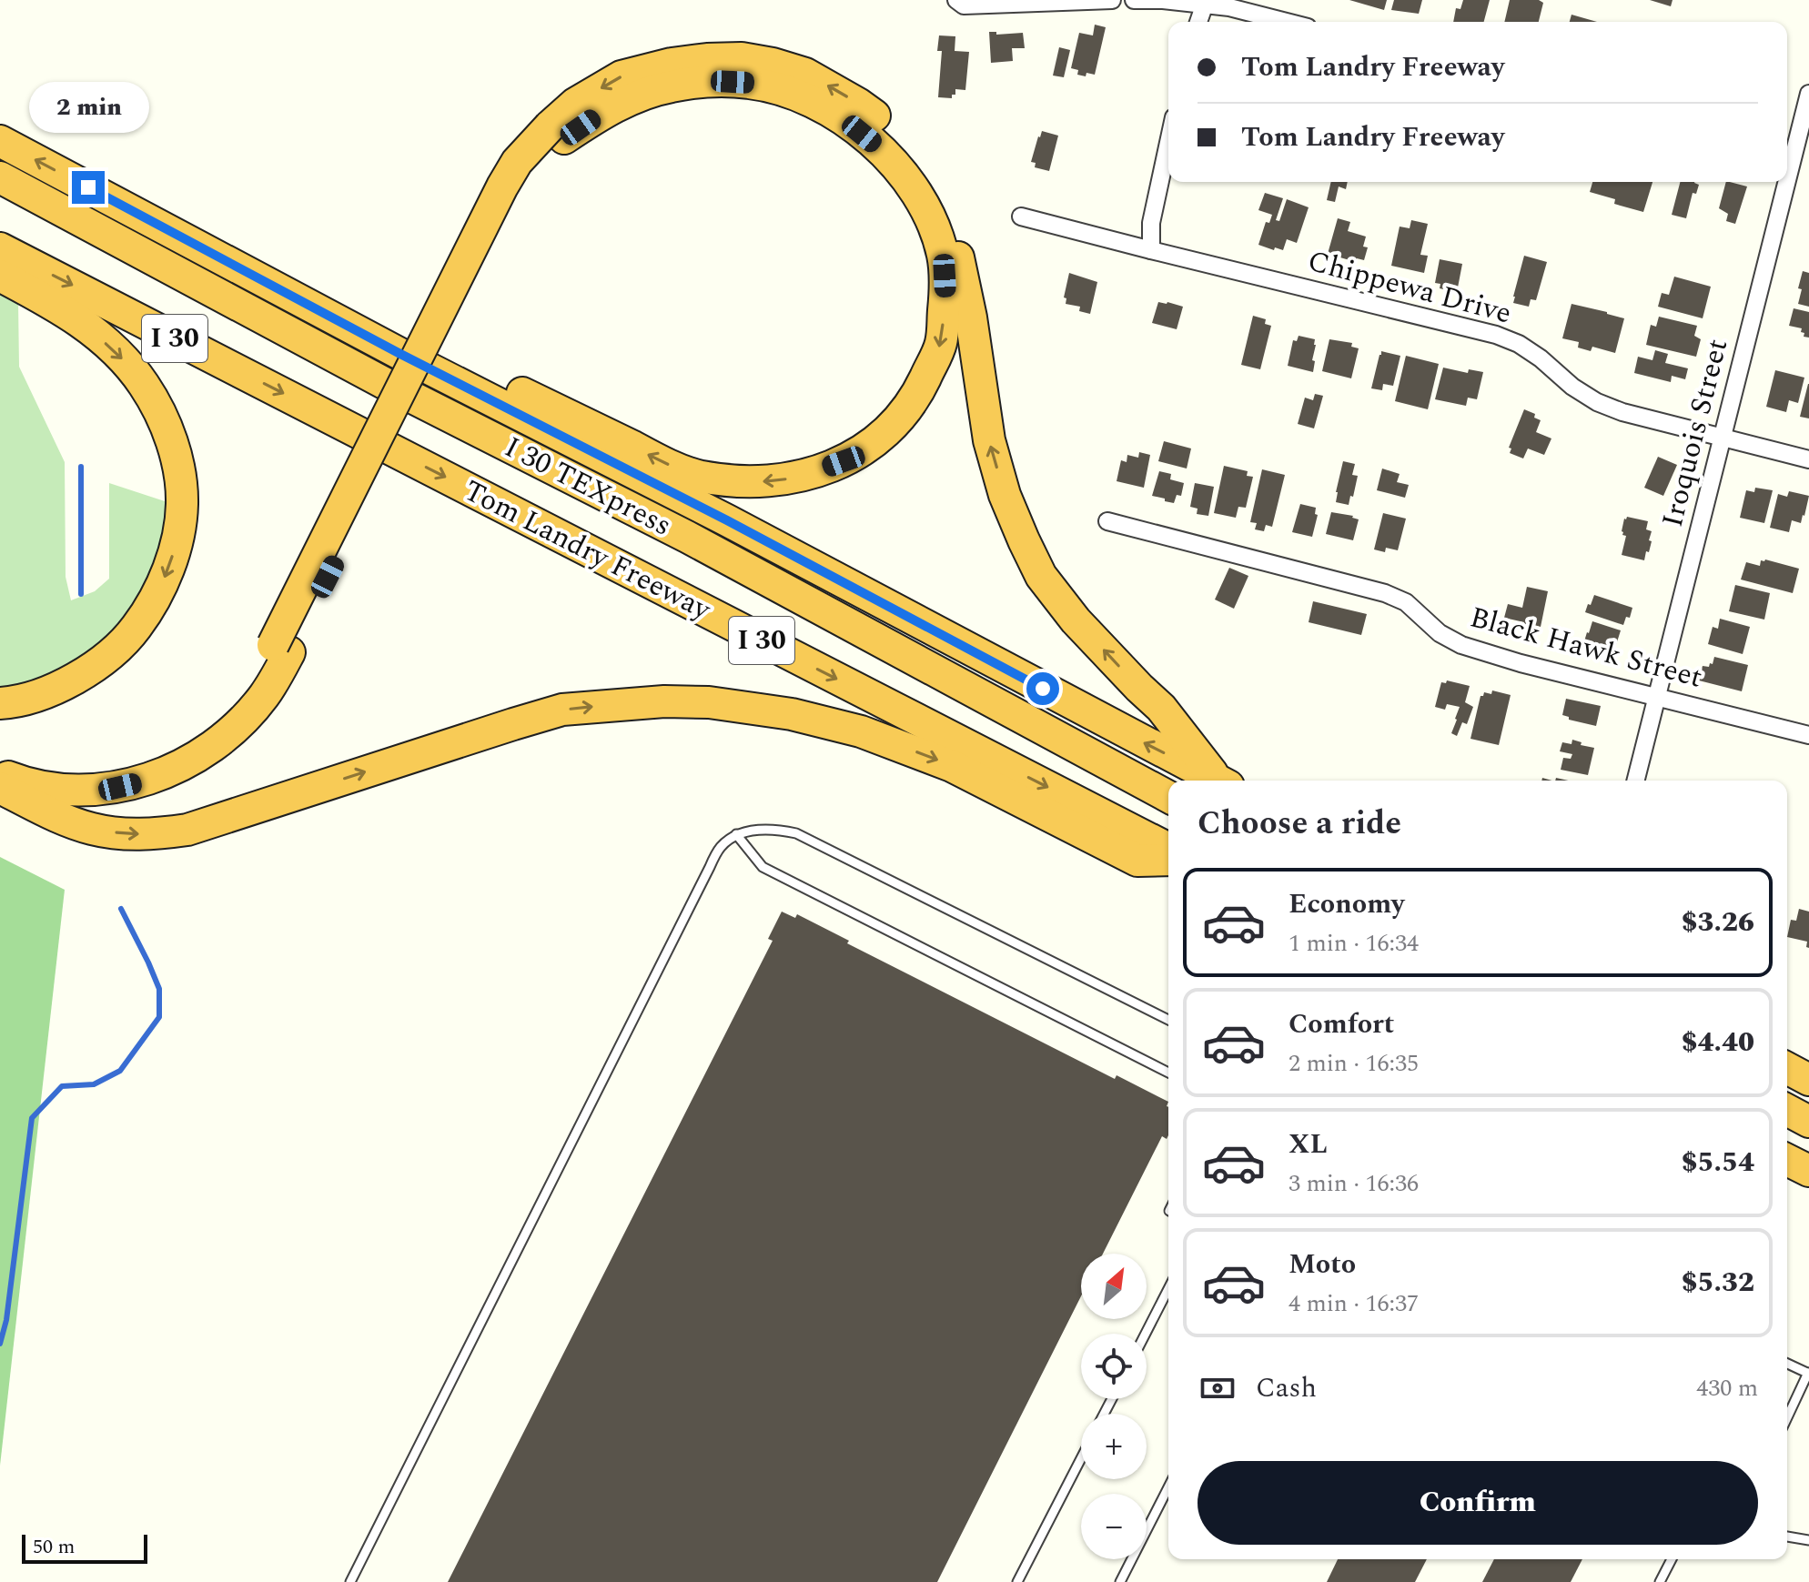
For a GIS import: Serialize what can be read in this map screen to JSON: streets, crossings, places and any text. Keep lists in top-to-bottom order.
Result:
{
  "streets": {
    "highway": ["I 30", "I 30 TEXpress", "Tom Landry Freeway"],
    "street": ["Chippewa Drive", "Iroquois Street", "Black Hawk Street"]
  },
  "crossings": [
    ["Chippewa Drive", "Iroquois Street"],
    ["Iroquois Street", "Black Hawk Street"]
  ],
  "scale_bar": "50 m",
  "north": "top right",
  "page": {
    "banner": ["Tom Landry Freeway", "Tom Landry Freeway"],
    "bubble": "2 min",
    "heading": "Choose a ride",
    "list": [
      {
        "name": "Economy",
        "note": "1 min · 16:34",
        "value": "$3.26"
      },
      {
        "name": "Comfort",
        "note": "2 min · 16:35",
        "value": "$4.40"
      },
      {
        "name": "XL",
        "note": "3 min · 16:36",
        "value": "$5.54"
      },
      {
        "name": "Moto",
        "note": "4 min · 16:37",
        "value": "$5.32"
      }
    ],
    "map_buttons": ["+", "−"],
    "pay": ["Cash", "430 m"],
    "buttons": "Confirm",
    "scale": "50 m"
  }
}
